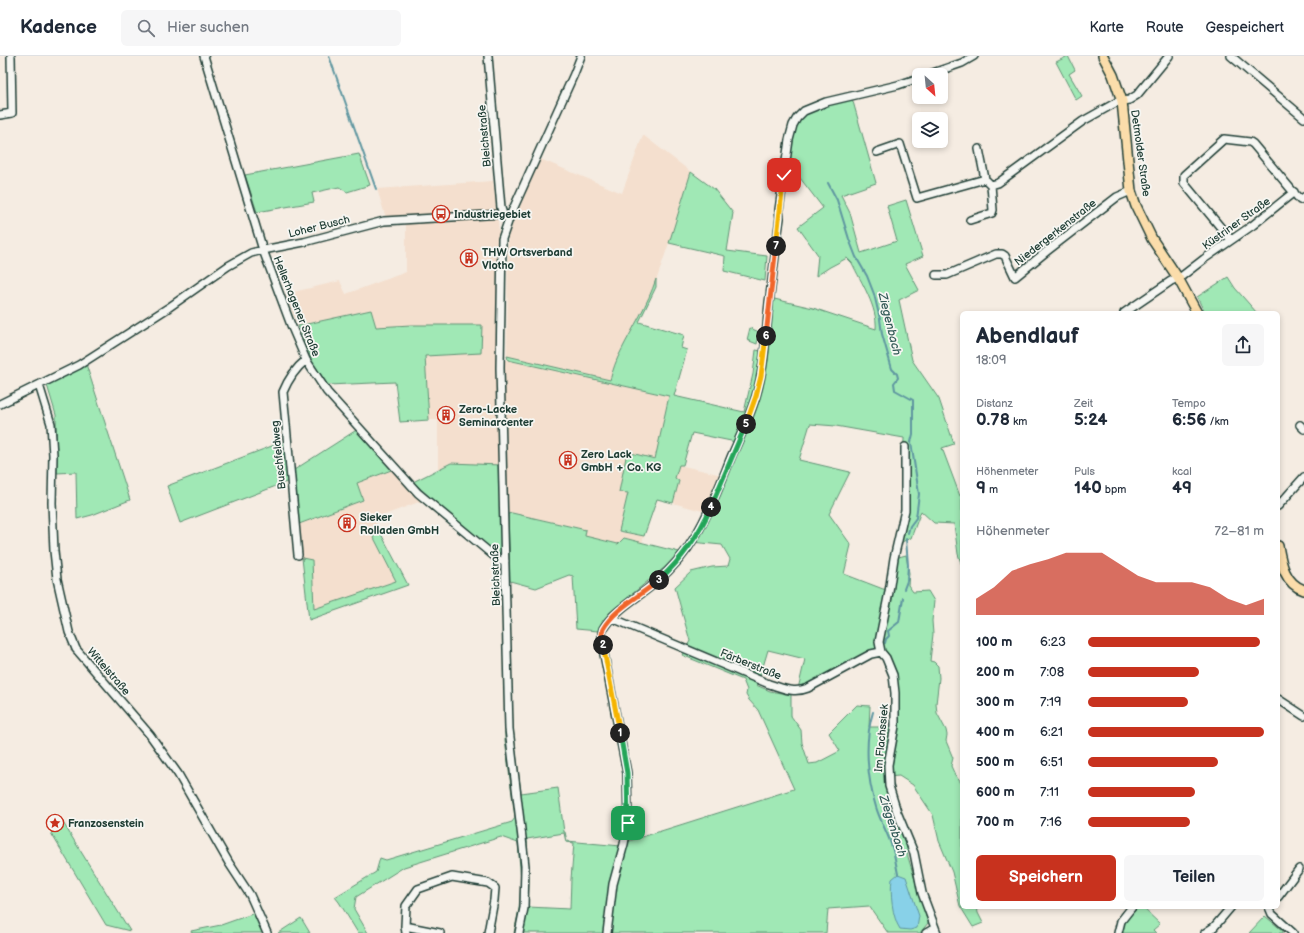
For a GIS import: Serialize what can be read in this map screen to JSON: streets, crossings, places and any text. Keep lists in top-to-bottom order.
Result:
{
  "streets": {
    "main road": ["Detmolder Straße"],
    "street": [
      "Bleichstraße",
      "Küstriner Straße",
      "Loher Busch",
      "Niedergerkenstraße",
      "Hellerhagener Straße",
      "Buschfeldweg",
      "Färberstraße",
      "Wittelstraße",
      "Im Flachssiek"
    ]
  },
  "crossings": [
    ["Bleichstraße", "Loher Busch"],
    ["Bleichstraße", "Hellerhagener Straße"],
    ["Detmolder Straße", "Küstriner Straße"],
    ["Detmolder Straße", "Niedergerkenstraße"],
    ["Loher Busch", "Hellerhagener Straße"],
    ["Loher Busch", "Wittelstraße"],
    ["Hellerhagener Straße", "Buschfeldweg"],
    ["Färberstraße", "Im Flachssiek"]
  ],
  "water": ["Ziegenbach"],
  "places": {
    "bus stop": ["Industriegebiet"],
    "building": [
      "THW Ortsverband Vlotho",
      "Zero-Lacke Seminarcenter",
      "Zero Lack GmbH + Co. KG",
      "Sieker Rolladen GmbH"
    ],
    "place": ["Franzosenstein"]
  },
  "north": "bottom right",
  "page": {
    "header": "Kadence",
    "search": "Hier suchen",
    "nav": ["Karte", "Route", "Gespeichert"],
    "pins": [
      "7",
      "6",
      "5",
      "4",
      "3",
      "2",
      "1"
    ],
    "heading": ["Abendlauf", "18:09"],
    "stats": [
      ["Distanz", "0.78 km"],
      ["Zeit", "5:24"],
      ["Tempo", "6:56 /km"],
      ["Höhenmeter", "9 m"],
      ["Puls", "140 bpm"],
      ["kcal", "49"]
    ],
    "chart": ["Höhenmeter", "72–81 m"],
    "list": [
      {
        "name": "100 m",
        "note": "6:23"
      },
      {
        "name": "200 m",
        "note": "7:08"
      },
      {
        "name": "300 m",
        "note": "7:19"
      },
      {
        "name": "400 m",
        "note": "6:21"
      },
      {
        "name": "500 m",
        "note": "6:51"
      },
      {
        "name": "600 m",
        "note": "7:11"
      },
      {
        "name": "700 m",
        "note": "7:16"
      }
    ],
    "buttons": ["Speichern", "Teilen"]
  }
}
